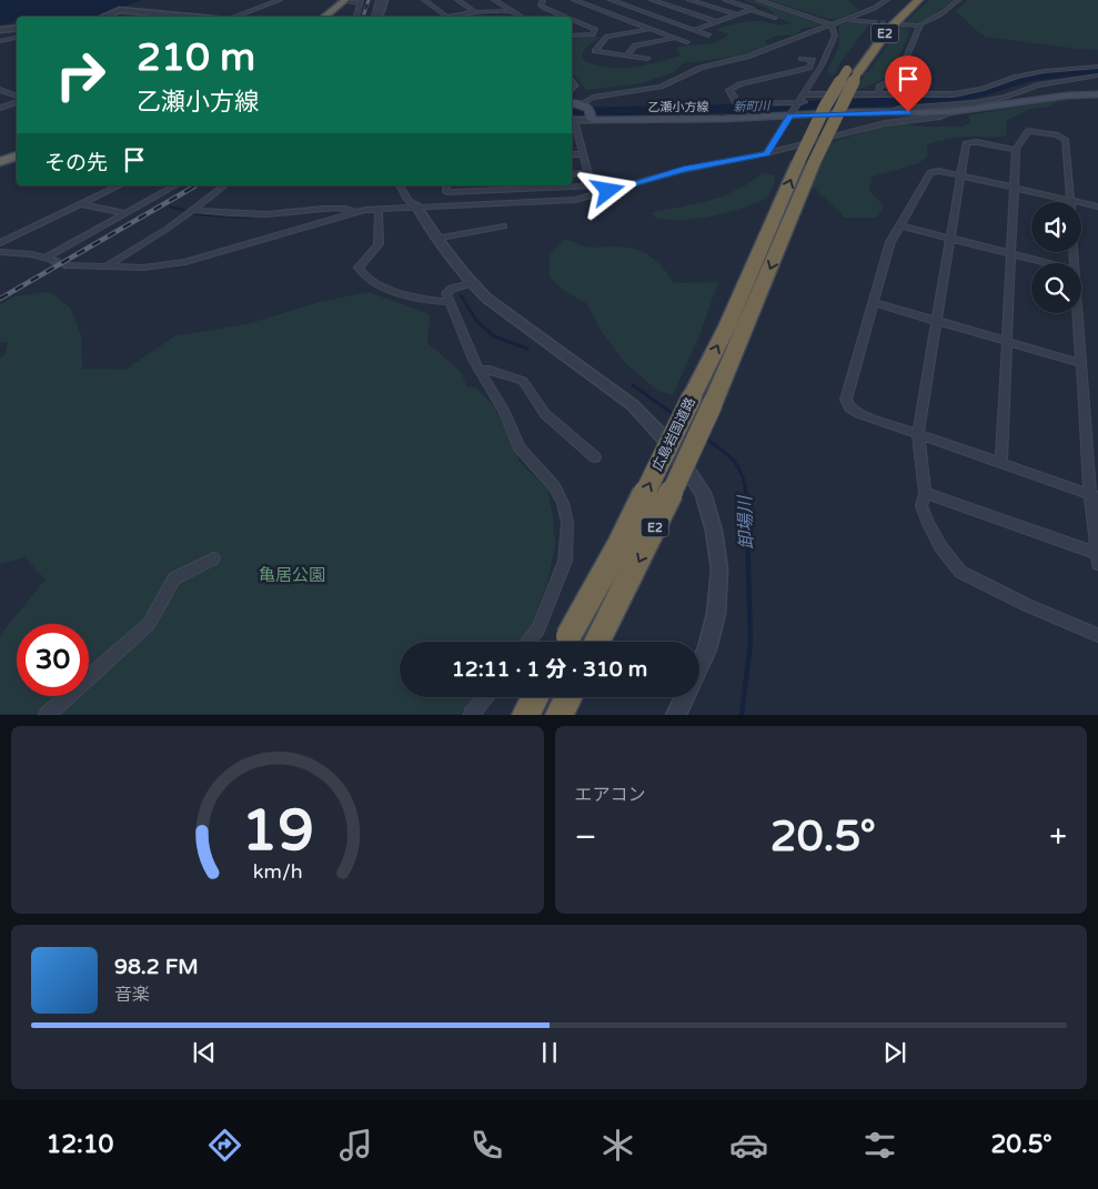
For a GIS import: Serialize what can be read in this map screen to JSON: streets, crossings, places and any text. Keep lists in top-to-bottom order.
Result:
{
  "streets": {
    "highway": ["E2", "広島岩国道路"],
    "main road": ["乙瀬小方線"]
  },
  "crossings": [
    ["E2", "広島岩国道路"]
  ],
  "water": ["新町川", "卸場川"],
  "parks": ["亀居公園"],
  "page": {
    "turn": ["210 m", "乙瀬小方線"],
    "then": "その先",
    "limit": "30",
    "trip": "12:11 · 1 分 · 310 m",
    "tile": "エアコン",
    "heat": ["−", "20.5°", "+"],
    "song": ["98.2 FM", "音楽"],
    "tabs": ["12:10", "20.5°"],
    "gauge": ["19", "km/h"]
  }
}
